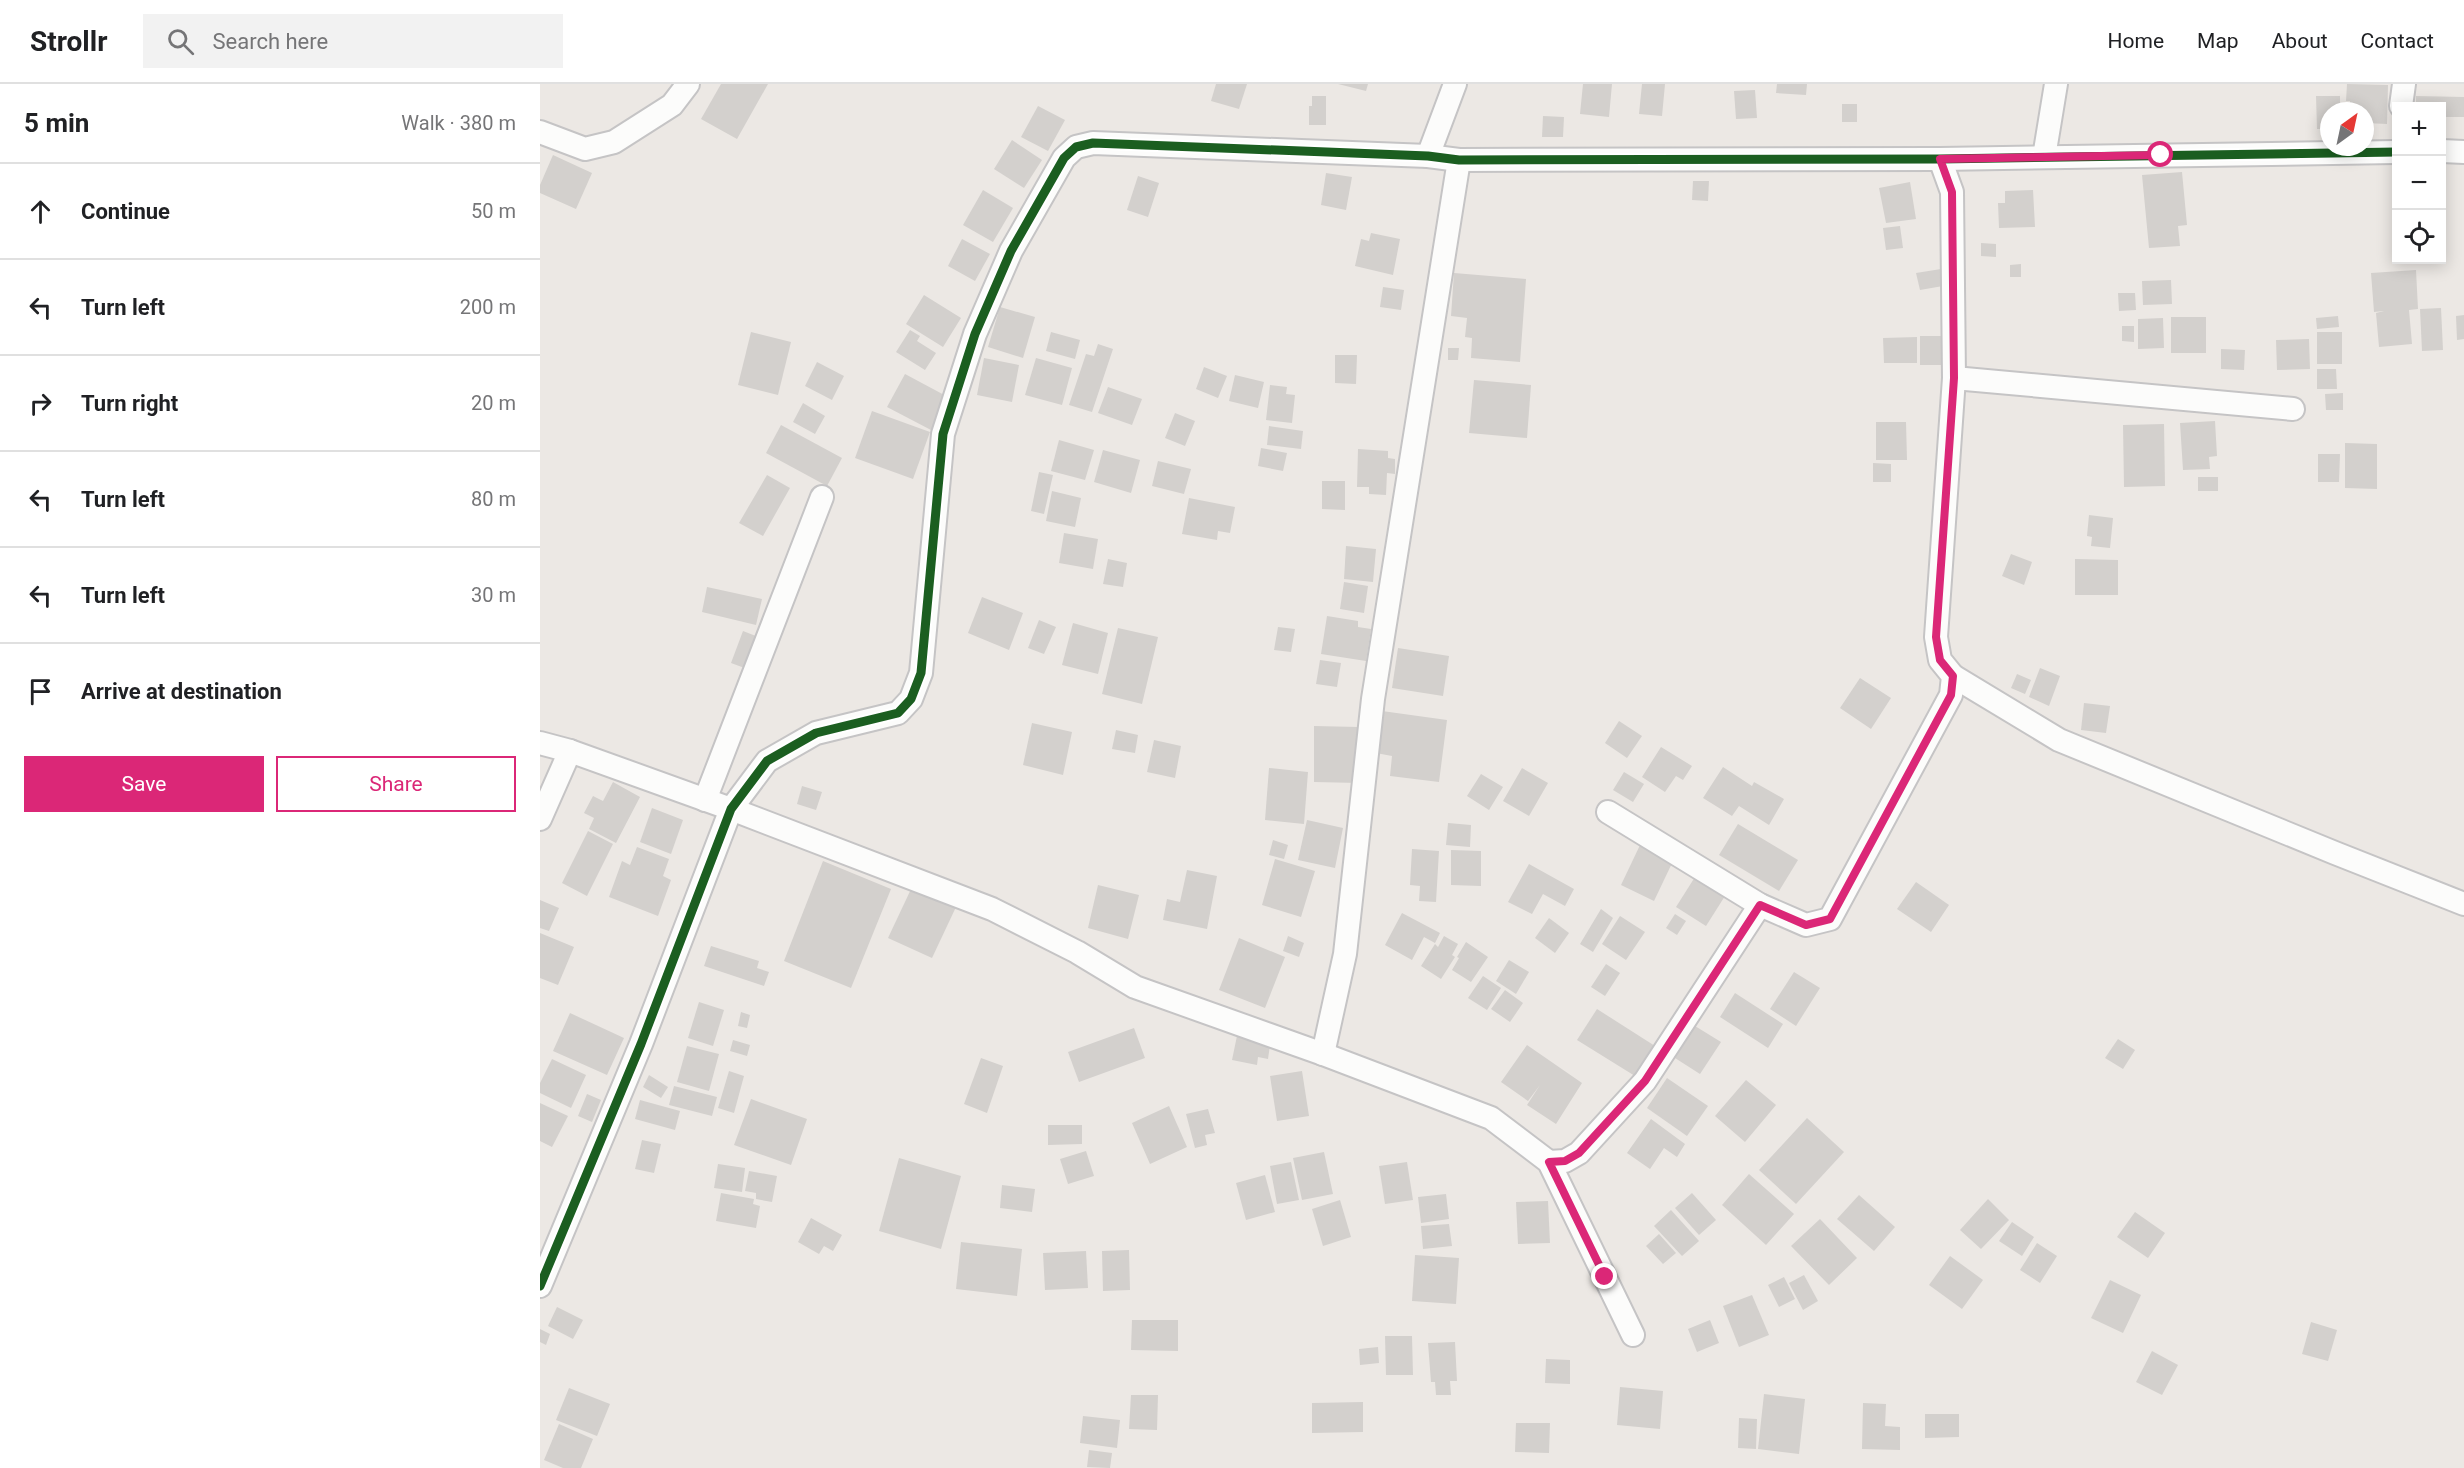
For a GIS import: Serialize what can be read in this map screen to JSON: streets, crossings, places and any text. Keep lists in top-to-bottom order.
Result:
{
  "north": "top right",
  "page": {
    "header": "Strollr",
    "search": "Search here",
    "nav": [
      "Home",
      "Map",
      "About",
      "Contact"
    ],
    "heading": ["5 min", "Walk · 380 m"],
    "map_buttons": ["+", "−"],
    "list": [
      ["Continue", "50 m"],
      ["Turn left", "200 m"],
      ["Turn right", "20 m"],
      ["Turn left", "80 m"],
      ["Turn left", "30 m"],
      "Arrive at destination"
    ],
    "buttons": ["Save", "Share"]
  }
}
